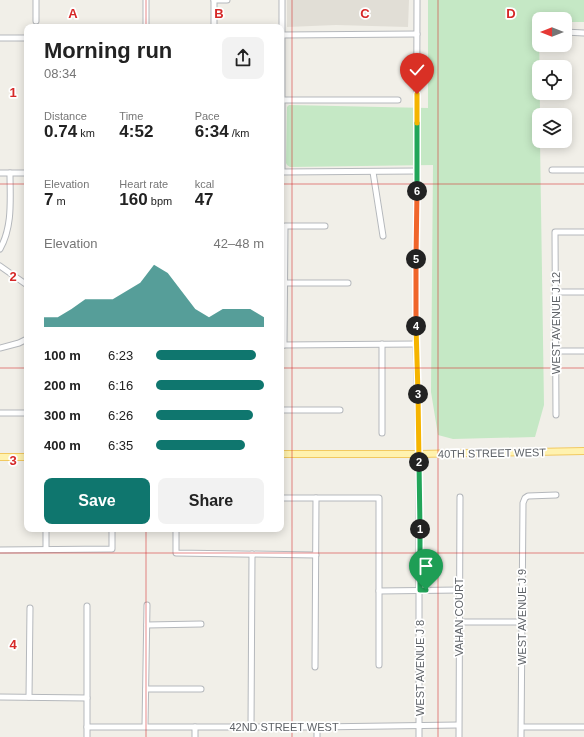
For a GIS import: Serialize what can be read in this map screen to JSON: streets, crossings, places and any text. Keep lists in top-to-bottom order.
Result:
{
  "streets": {
    "main road": ["40TH STREET WEST"],
    "street": [
      "WEST AVENUE J 12",
      "VAHAN COURT",
      "WEST AVENUE J 9",
      "WEST AVENUE J 8",
      "42ND STREET WEST"
    ]
  },
  "crossings": [
    ["40TH STREET WEST", "WEST AVENUE J 8"],
    ["VAHAN COURT", "42ND STREET WEST"],
    ["WEST AVENUE J 8", "42ND STREET WEST"]
  ],
  "north": "left",
  "page": {
    "heading": ["Morning run", "08:34"],
    "stats": [
      ["Distance", "0.74 km"],
      ["Time", "4:52"],
      ["Pace", "6:34 /km"],
      ["Elevation", "7 m"],
      ["Heart rate", "160 bpm"],
      ["kcal", "47"]
    ],
    "pins": [
      "6",
      "5",
      "4",
      "3",
      "2",
      "1"
    ],
    "chart": ["Elevation", "42–48 m"],
    "list": [
      {
        "name": "100 m",
        "note": "6:23"
      },
      {
        "name": "200 m",
        "note": "6:16"
      },
      {
        "name": "300 m",
        "note": "6:26"
      },
      {
        "name": "400 m",
        "note": "6:35"
      }
    ],
    "buttons": ["Save", "Share"]
  },
  "grid": {
    "columns": [
      "A",
      "B",
      "C",
      "D"
    ],
    "rows": [
      "1",
      "2",
      "3",
      "4"
    ]
  }
}
